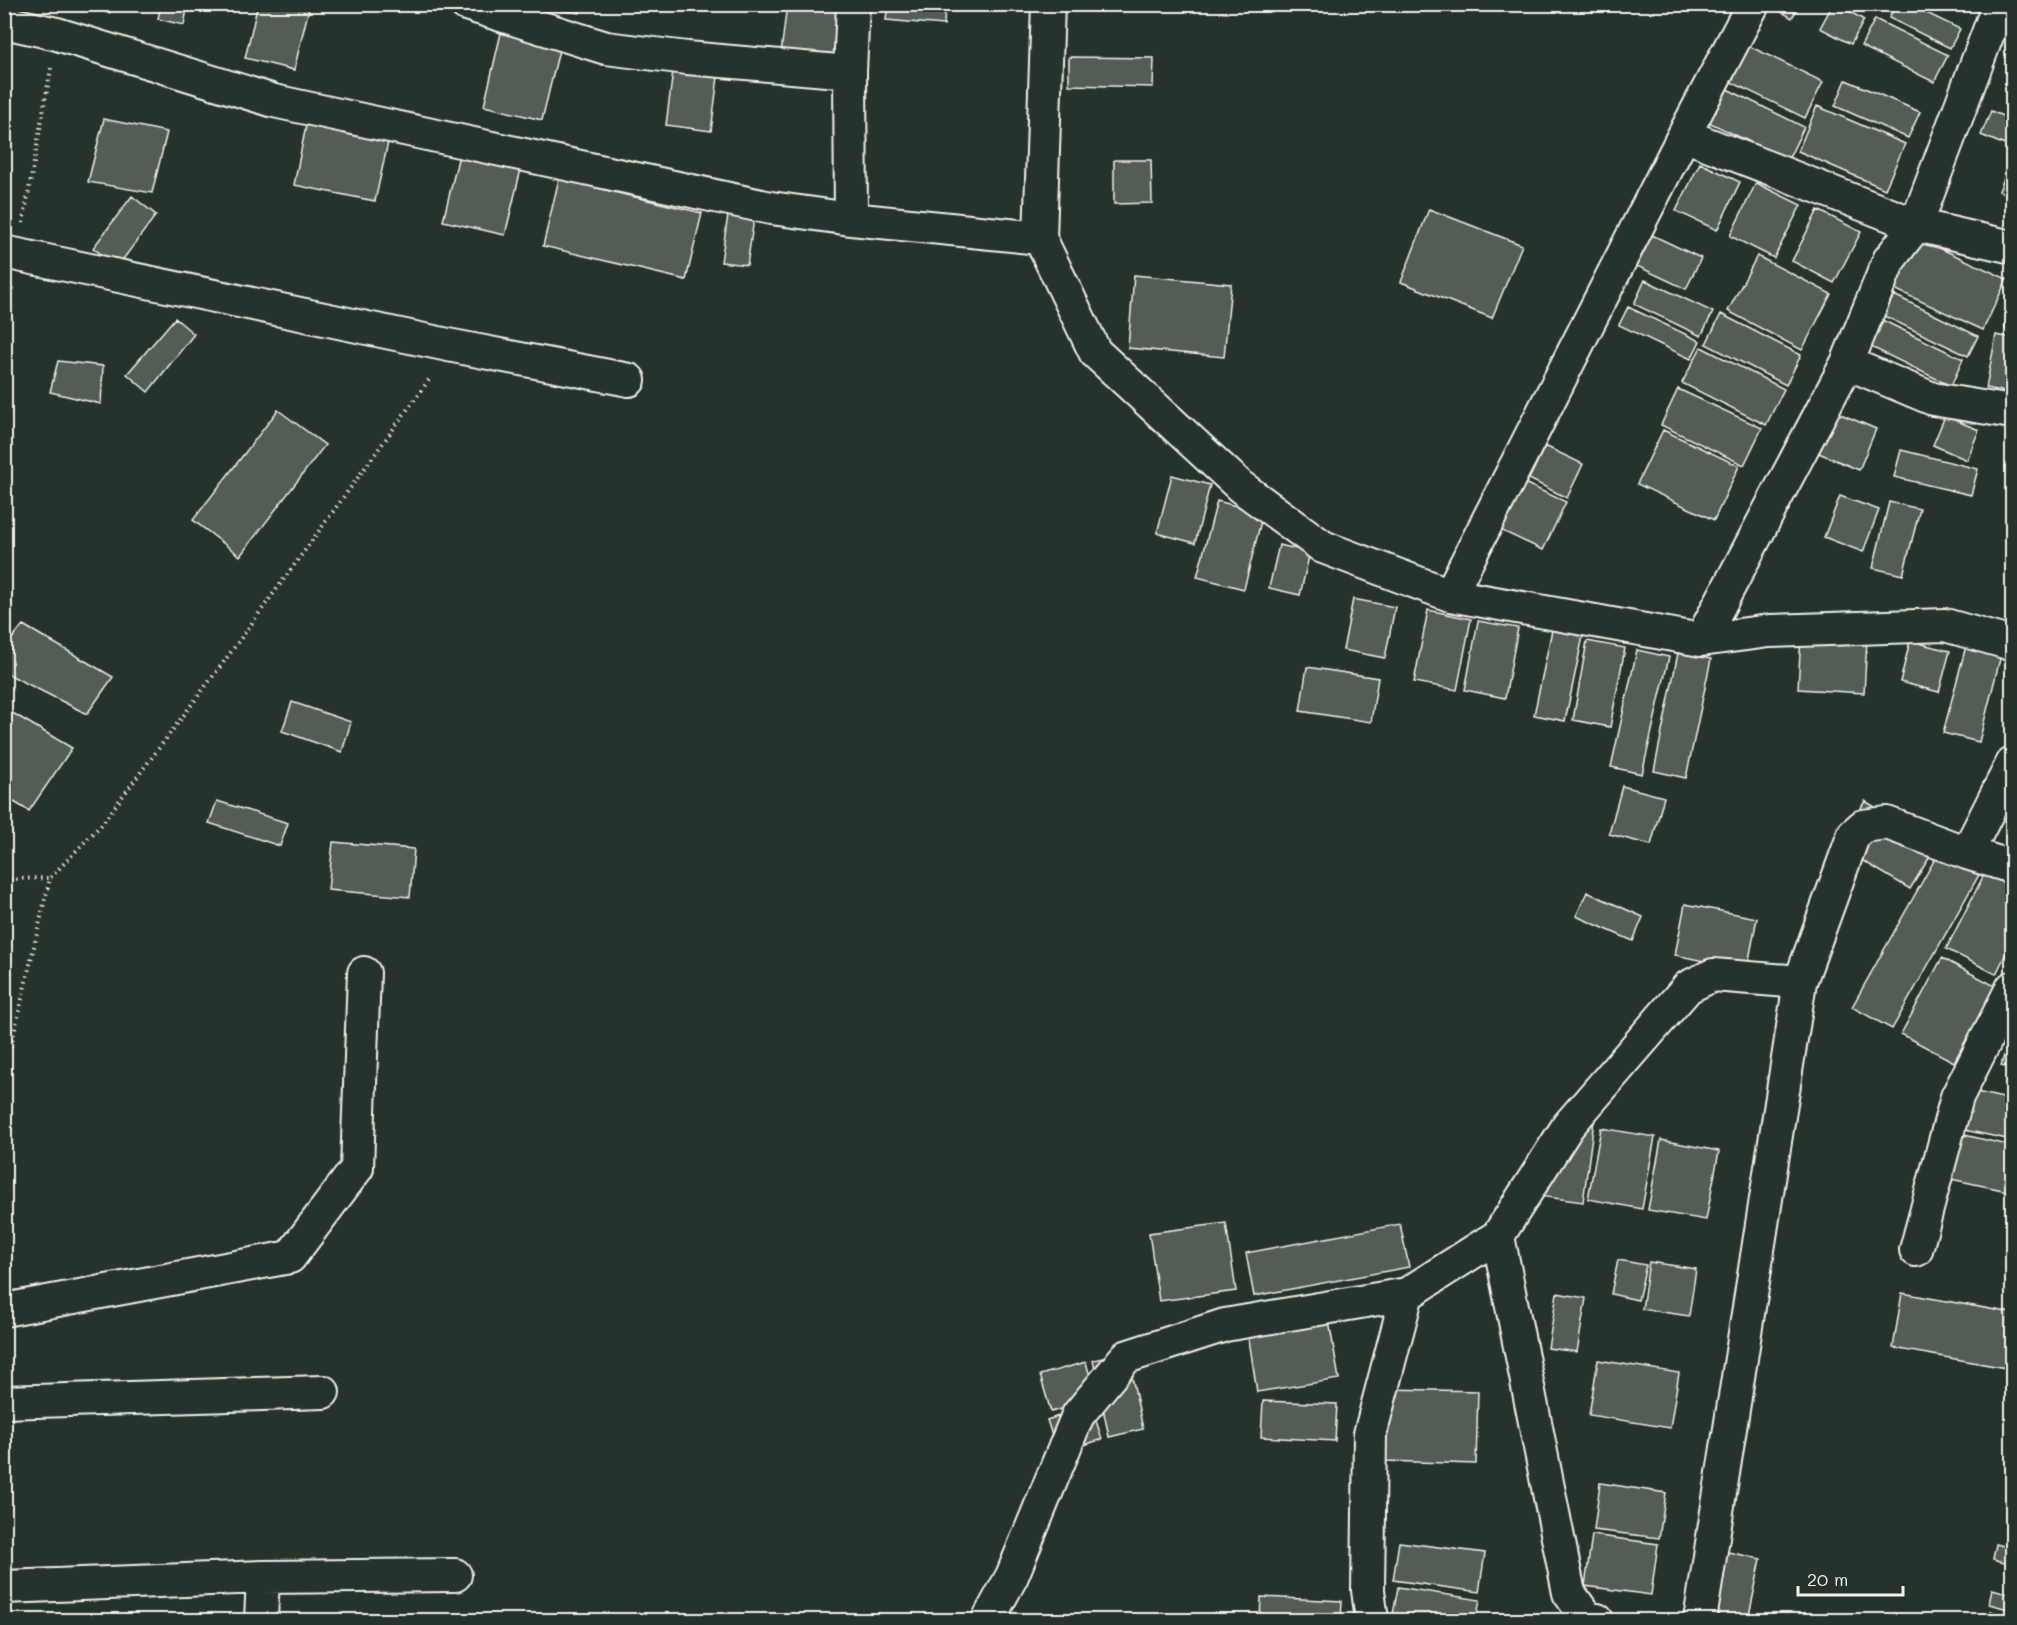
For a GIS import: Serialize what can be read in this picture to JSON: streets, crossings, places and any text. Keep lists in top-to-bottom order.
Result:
{
  "scale_bar": "20 m"
}
